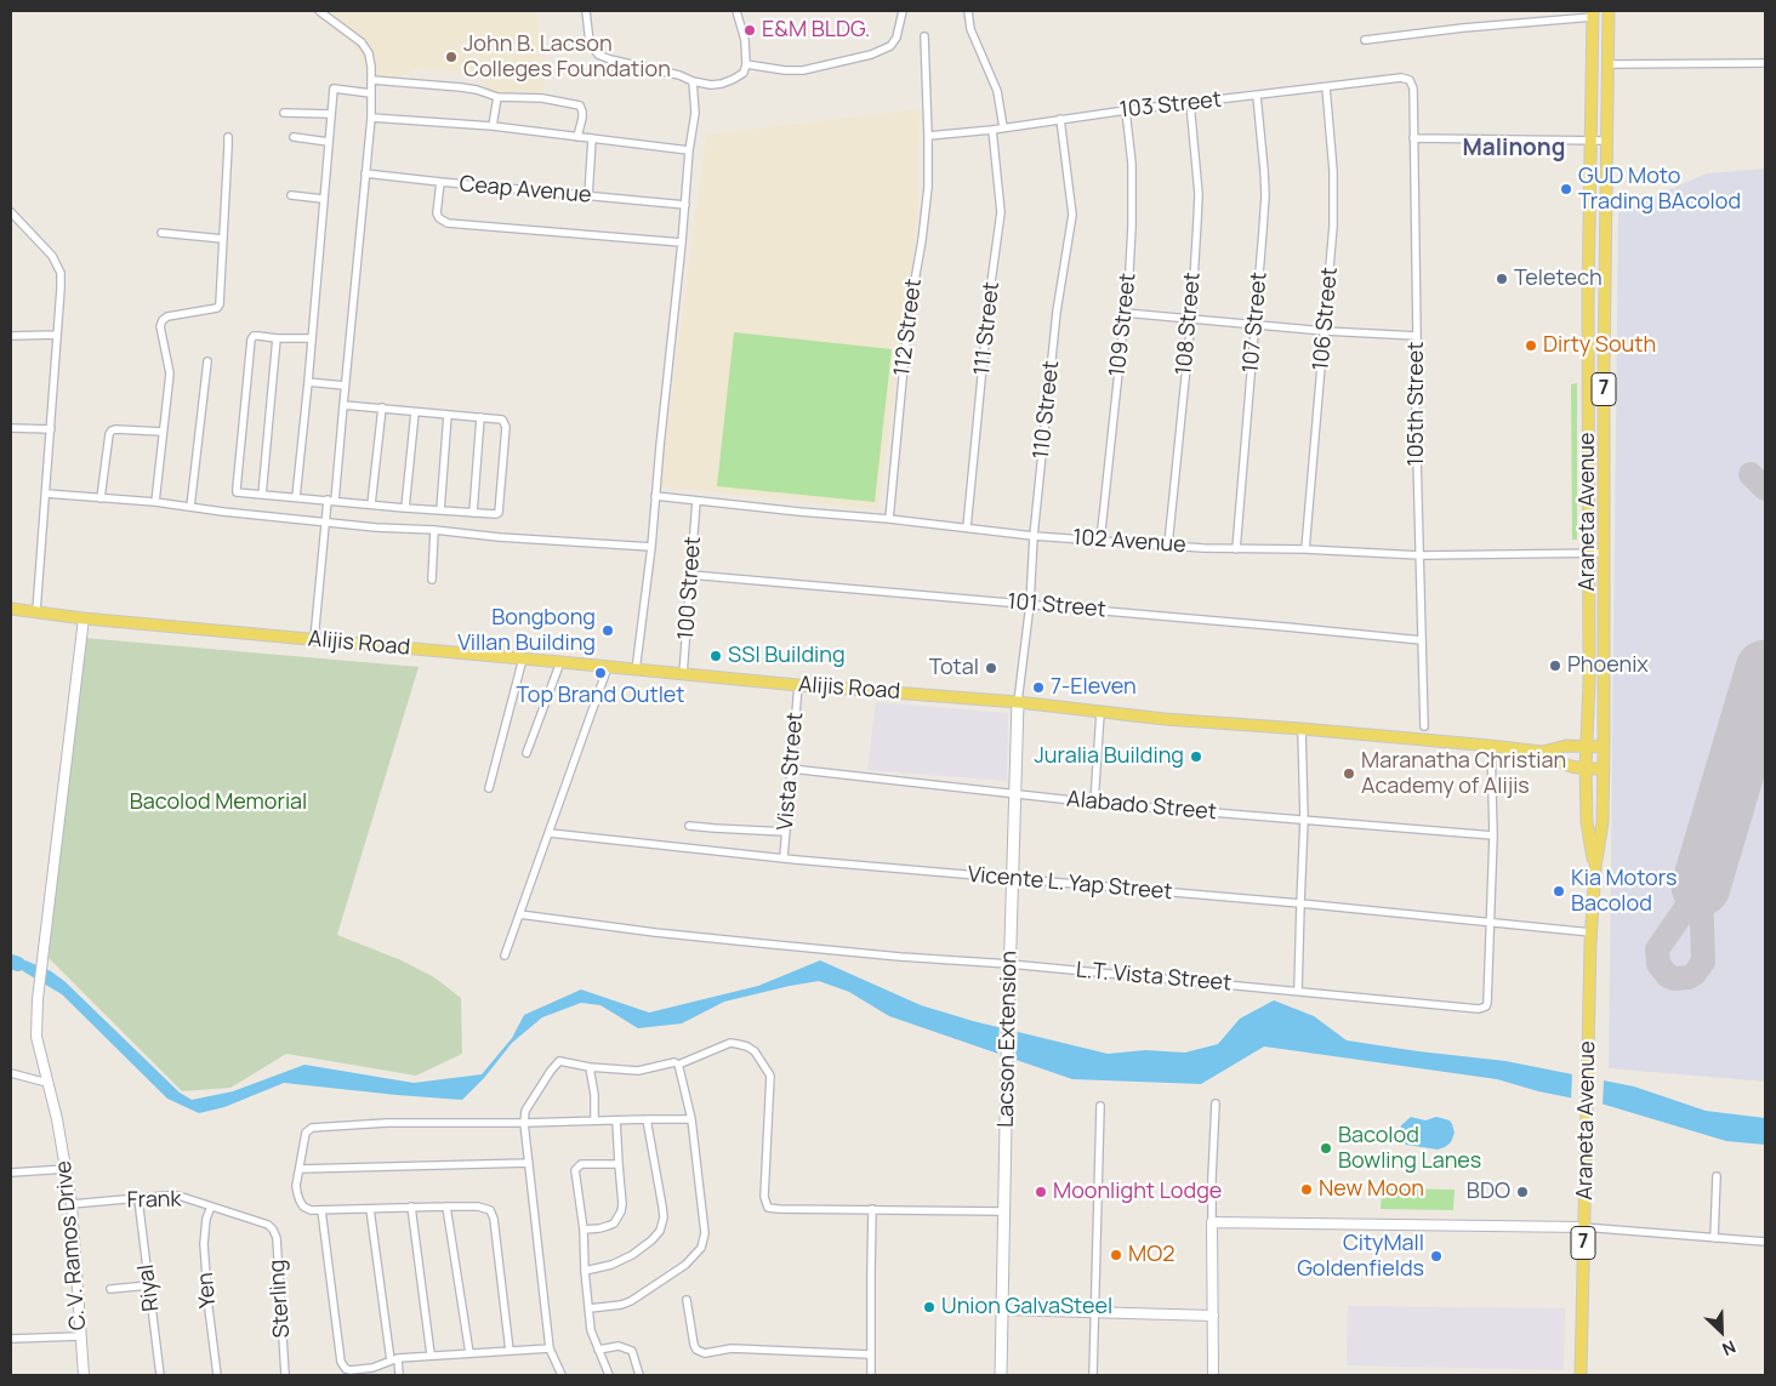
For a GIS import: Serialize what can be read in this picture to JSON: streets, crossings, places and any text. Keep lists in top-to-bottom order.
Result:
{
  "streets": {
    "main road": [
      "7",
      "Araneta Avenue",
      "Alijis Road",
      "Lacson Extension"
    ],
    "street": [
      "103 Street",
      "Ceap Avenue",
      "106 Street",
      "107 Street",
      "108 Street",
      "109 Street",
      "112 Street",
      "111 Street",
      "105th Street",
      "110 Street",
      "102 Avenue",
      "100 Street",
      "101 Street",
      "Vista Street",
      "Alabado Street",
      "Vicente L. Yap Street",
      "L.T. Vista Street",
      "Frank",
      "C. V. Ramos Drive",
      "Riyal",
      "Yen",
      "Sterling"
    ]
  },
  "crossings": [
    ["103 Street", "106 Street"],
    ["103 Street", "107 Street"],
    ["103 Street", "108 Street"],
    ["103 Street", "109 Street"],
    ["103 Street", "112 Street"],
    ["103 Street", "111 Street"],
    ["103 Street", "105th Street"],
    ["103 Street", "110 Street"],
    ["106 Street", "102 Avenue"],
    ["107 Street", "102 Avenue"],
    ["108 Street", "102 Avenue"],
    ["109 Street", "102 Avenue"],
    ["112 Street", "102 Avenue"],
    ["111 Street", "102 Avenue"],
    ["105th Street", "102 Avenue"],
    ["105th Street", "101 Street"],
    ["110 Street", "102 Avenue"],
    ["110 Street", "101 Street"],
    ["110 Street", "Alijis Road"],
    ["110 Street", "Lacson Extension"],
    ["Araneta Avenue", "102 Avenue"],
    ["Araneta Avenue", "Alijis Road"],
    ["Araneta Avenue", "Vicente L. Yap Street"],
    ["102 Avenue", "100 Street"],
    ["100 Street", "101 Street"],
    ["100 Street", "Alijis Road"],
    ["Alijis Road", "Vista Street"],
    ["Alijis Road", "Lacson Extension"],
    ["Alijis Road", "C. V. Ramos Drive"],
    ["Vista Street", "Alabado Street"],
    ["Vista Street", "Vicente L. Yap Street"],
    ["Alabado Street", "Lacson Extension"],
    ["Vicente L. Yap Street", "L.T. Vista Street"],
    ["Vicente L. Yap Street", "Lacson Extension"],
    ["L.T. Vista Street", "Lacson Extension"],
    ["Frank", "C. V. Ramos Drive"],
    ["Frank", "Riyal"],
    ["Frank", "Yen"],
    ["Frank", "Sterling"]
  ],
  "districts": ["Malinong"],
  "parks": ["Bacolod Memorial"],
  "places": [
    "E&M BLDG.",
    "John B. Lacson Colleges Foundation",
    "GUD Moto Trading BAcolod",
    "Teletech",
    "Dirty South",
    "Bongbong Villan Building",
    "SSI Building",
    "Phoenix",
    "Total",
    "Top Brand Outlet",
    "7-Eleven",
    "Juralia Building",
    "Maranatha Christian Academy of Alijis",
    "Kia Motors Bacolod",
    "Bacolod Bowling Lanes",
    "New Moon",
    "Moonlight Lodge",
    "BDO",
    "MO2",
    "CityMall Goldenfields",
    "Union GalvaSteel"
  ],
  "north": "bottom right"
}
